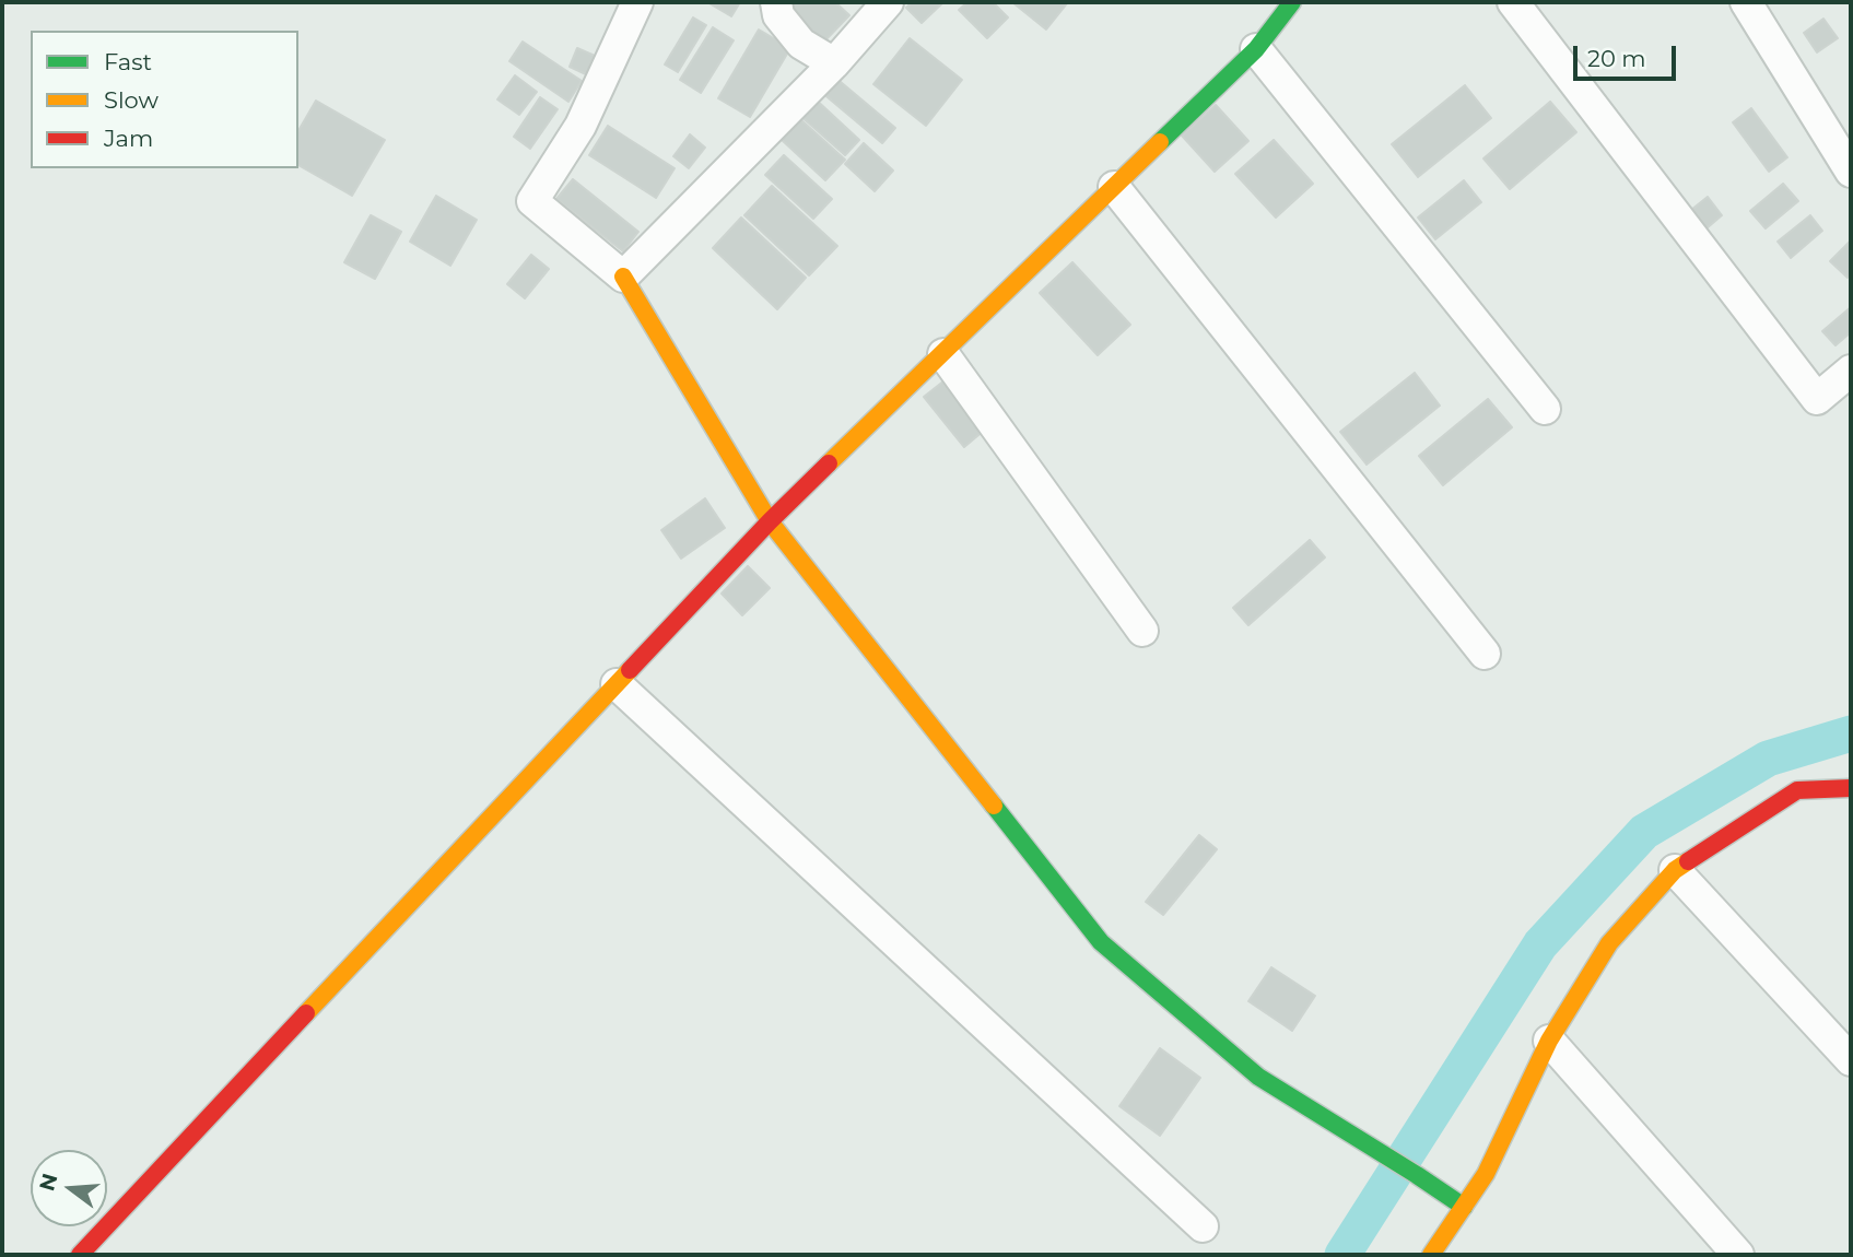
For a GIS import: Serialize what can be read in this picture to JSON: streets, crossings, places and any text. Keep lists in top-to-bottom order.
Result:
{
  "legend": ["Fast", "Slow", "Jam"],
  "scale_bar": "20 m",
  "north": "left"
}
